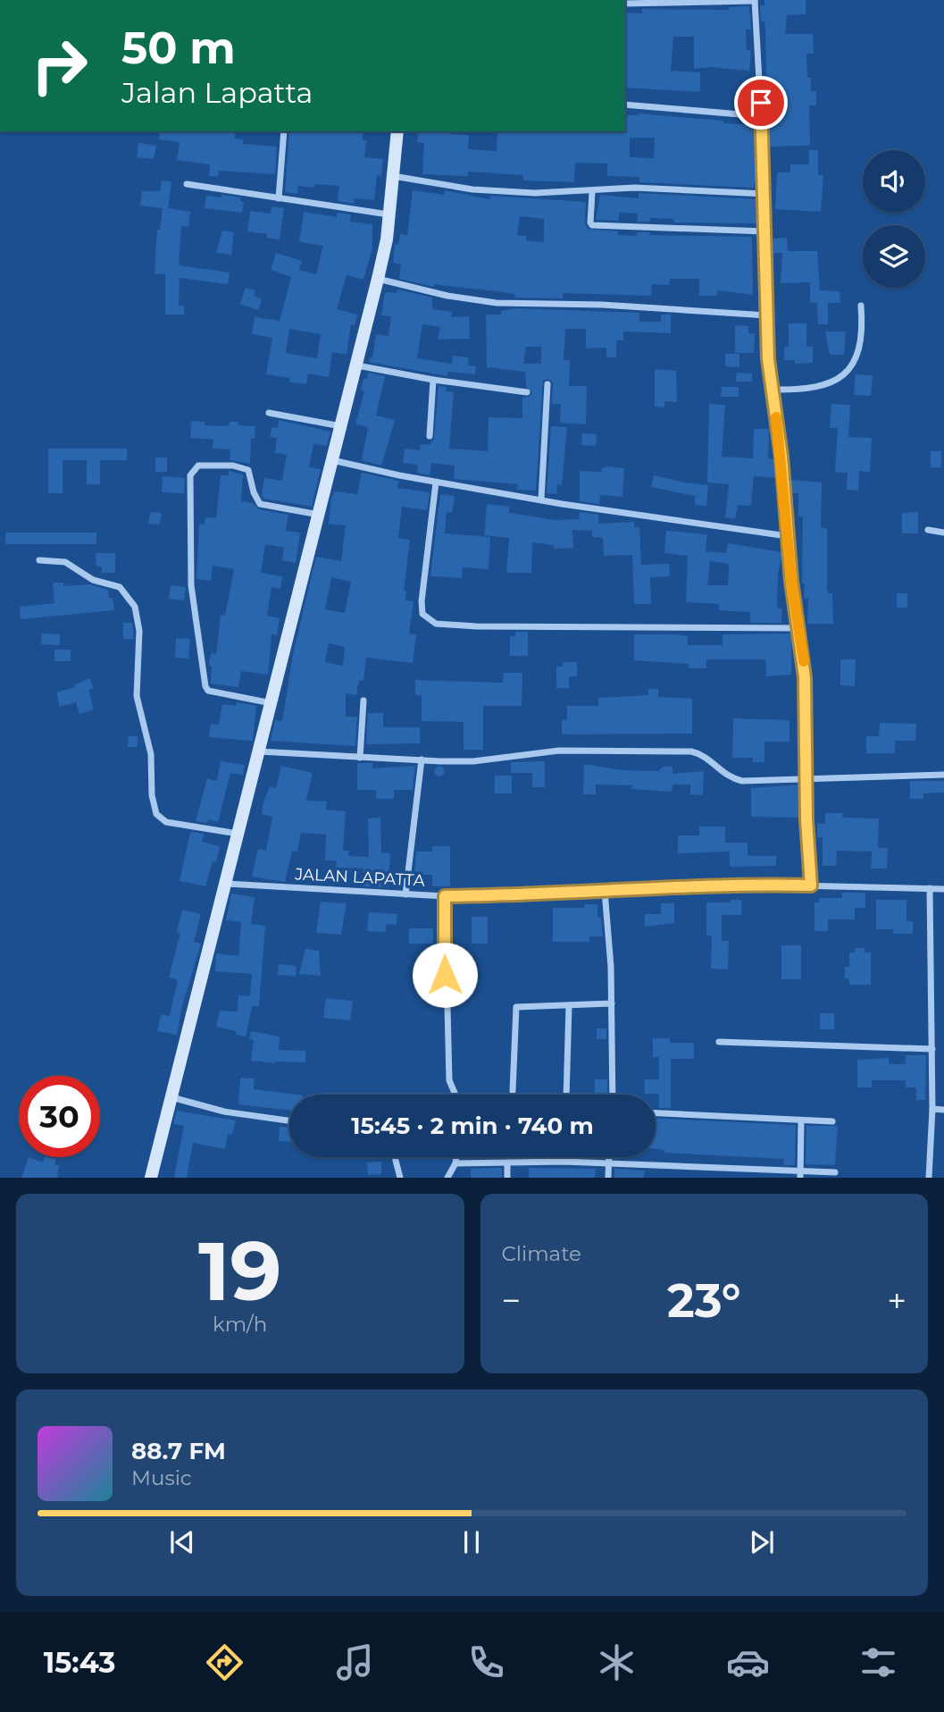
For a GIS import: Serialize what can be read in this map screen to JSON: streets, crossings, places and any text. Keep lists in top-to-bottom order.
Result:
{
  "streets": {
    "street": ["JALAN LAPATTA"]
  },
  "page": {
    "turn": ["50 m", "Jalan Lapatta"],
    "limit": "30",
    "trip": "15:45 · 2 min · 740 m",
    "tile": [
      ["19", "km/h"],
      "Climate"
    ],
    "heat": ["−", "23°", "+"],
    "song": ["88.7 FM", "Music"],
    "tabs": "15:43"
  }
}
